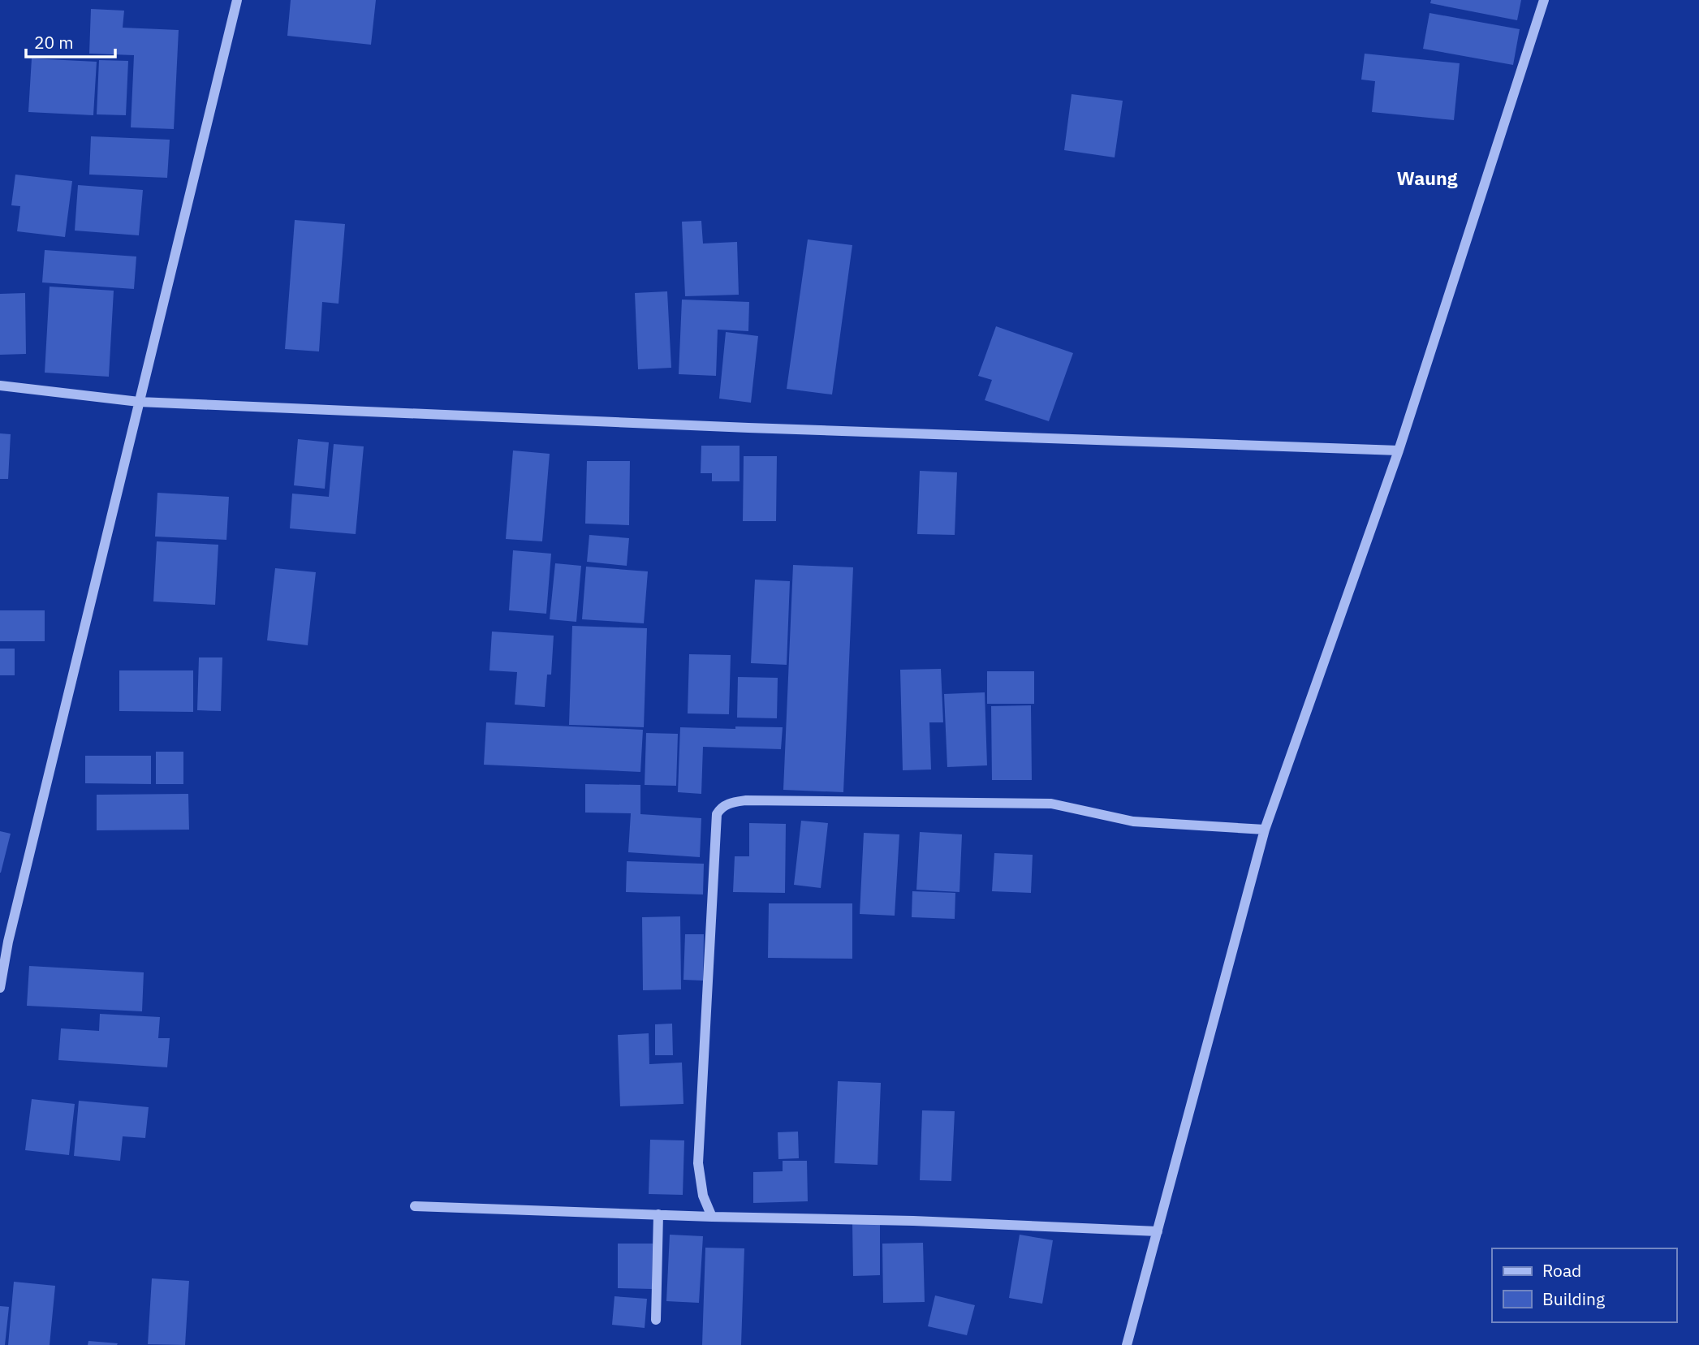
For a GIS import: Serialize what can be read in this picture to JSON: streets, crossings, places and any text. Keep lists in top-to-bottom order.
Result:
{
  "districts": ["Waung"],
  "legend": ["Road", "Building"],
  "scale_bar": "20 m"
}
